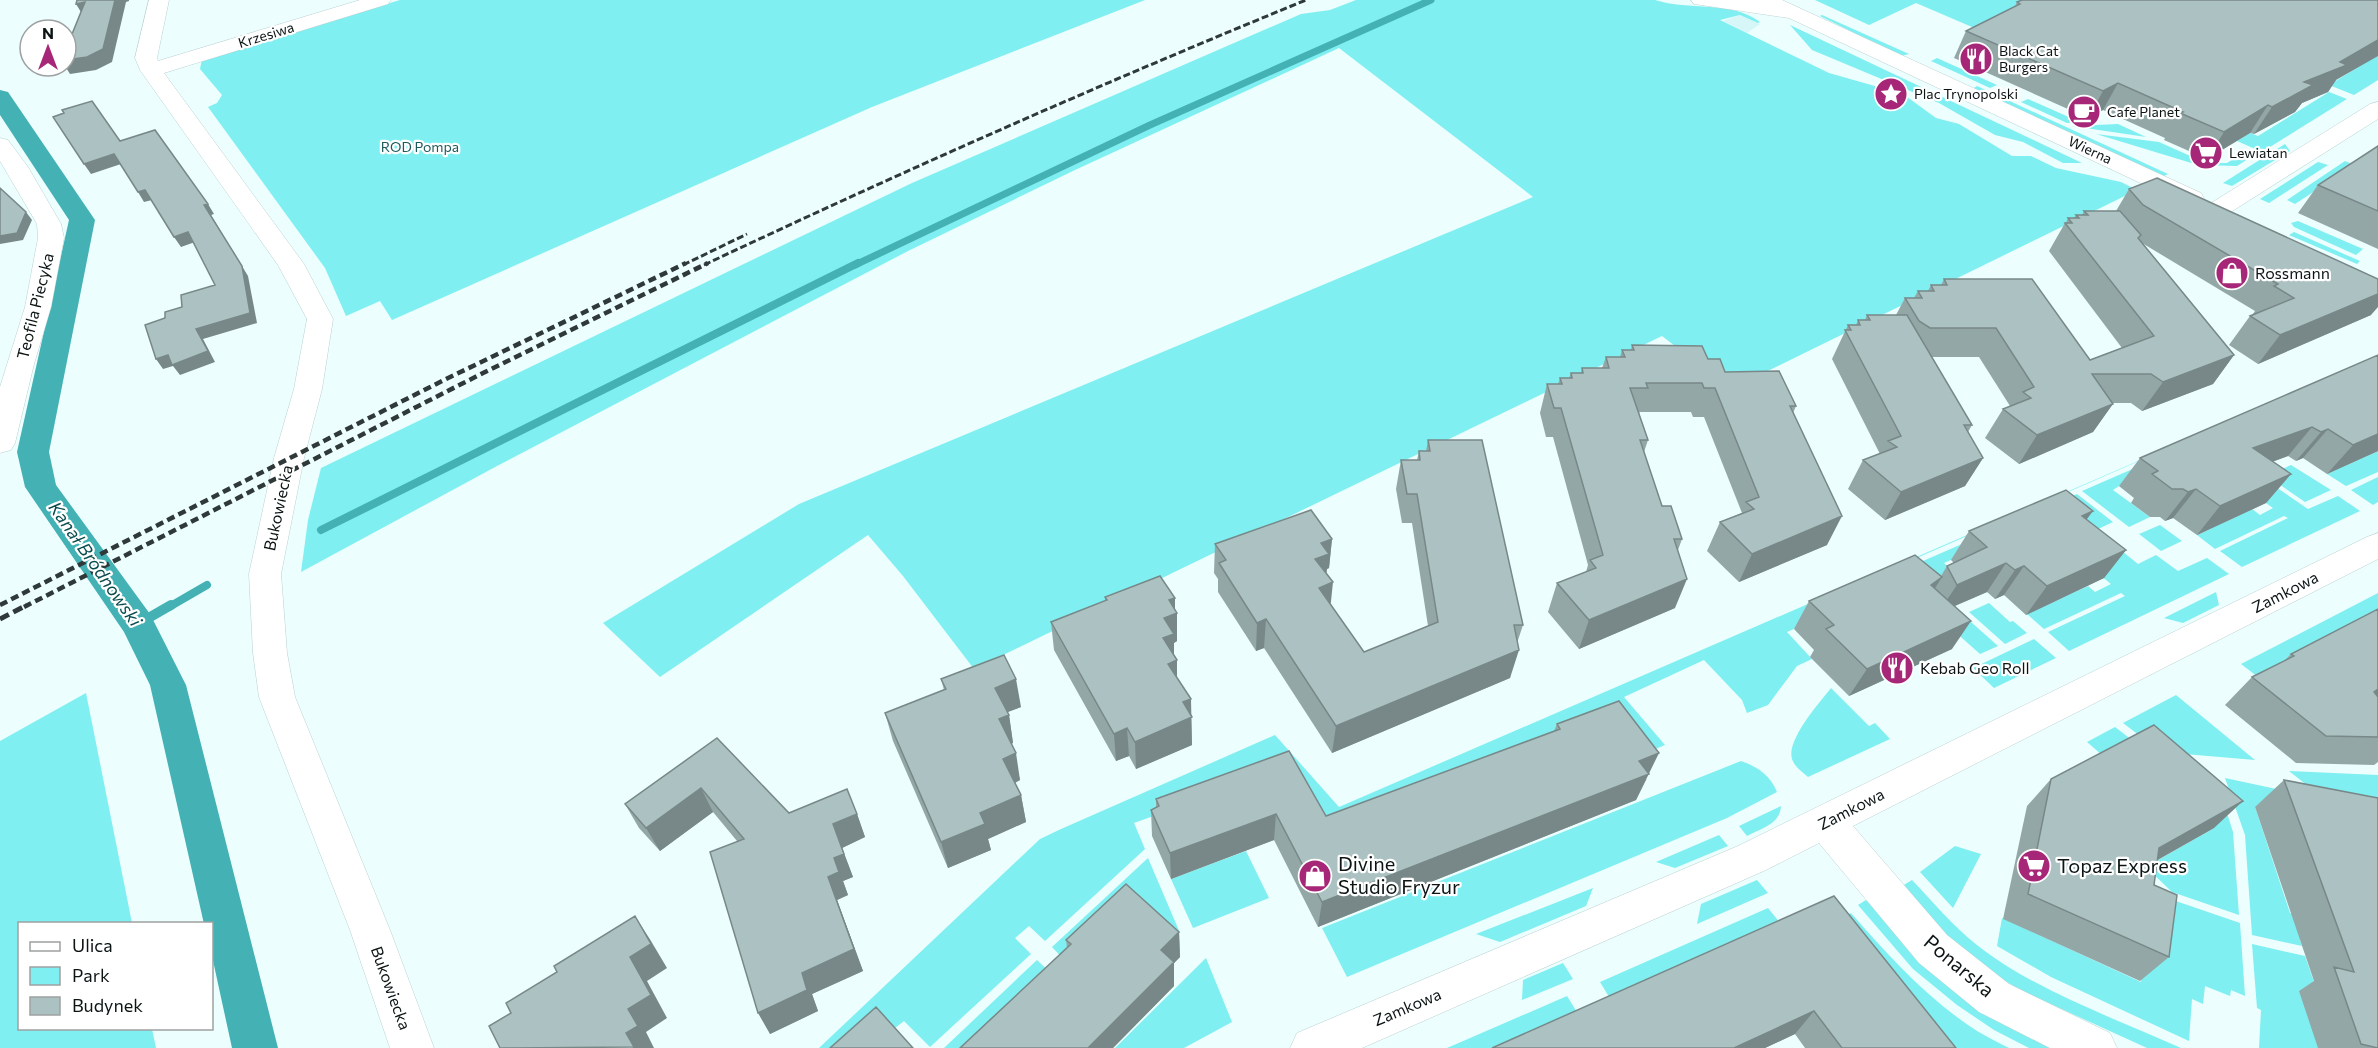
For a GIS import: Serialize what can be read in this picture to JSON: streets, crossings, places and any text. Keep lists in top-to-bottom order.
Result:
{
  "streets": {
    "street": [
      "Krzesiwa",
      "Wierna",
      "Teofila Piecyka",
      "Bukowiecka",
      "Zamkowa",
      "Ponarska"
    ]
  },
  "crossings": [
    ["Krzesiwa", "Bukowiecka"],
    ["Zamkowa", "Ponarska"]
  ],
  "water": ["Kanał Bródnowski"],
  "parks": ["ROD Pompa"],
  "places": {
    "restaurant": ["Black Cat Burgers", "Kebab Geo Roll"],
    "place": ["Plac Trynopolski"],
    "cafe": ["Cafe Planet"],
    "supermarket": ["Lewiatan", "Topaz Express"],
    "shop": ["Rossmann", "Divine Studio Fryzur"]
  },
  "legend": ["Ulica", "Park", "Budynek"],
  "north": "top"
}
